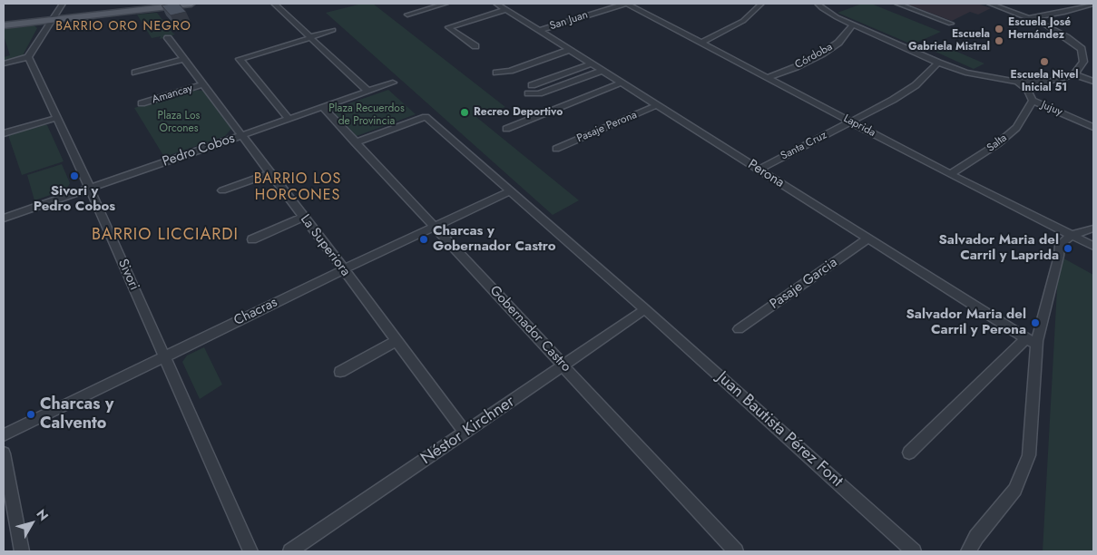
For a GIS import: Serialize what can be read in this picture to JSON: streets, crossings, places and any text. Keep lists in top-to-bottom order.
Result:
{
  "streets": {
    "street": [
      "San Juan",
      "Córdoba",
      "Amancay",
      "Jujuy",
      "Laprida",
      "Pasaje Perona",
      "Salta",
      "Santa Cruz",
      "Pedro Cobos",
      "Perona",
      "La Superiora",
      "Sivori",
      "Pasaje Garcia",
      "Chacras",
      "Gobernador Castro",
      "Juan Bautista Pérez Font",
      "Néstor Kirchner"
    ]
  },
  "crossings": [
    ["San Juan", "Laprida"],
    ["San Juan", "Perona"],
    ["Córdoba", "Laprida"],
    ["Amancay", "La Superiora"],
    ["Jujuy", "Salta"],
    ["Laprida", "Salta"],
    ["Laprida", "Santa Cruz"],
    ["Pasaje Perona", "Perona"],
    ["Santa Cruz", "Perona"],
    ["Pedro Cobos", "La Superiora"],
    ["Pedro Cobos", "Sivori"],
    ["Pedro Cobos", "Gobernador Castro"],
    ["Perona", "Pasaje Garcia"],
    ["La Superiora", "Chacras"],
    ["La Superiora", "Néstor Kirchner"],
    ["Sivori", "Chacras"],
    ["Chacras", "Gobernador Castro"],
    ["Chacras", "Juan Bautista Pérez Font"],
    ["Gobernador Castro", "Juan Bautista Pérez Font"],
    ["Gobernador Castro", "Néstor Kirchner"],
    ["Juan Bautista Pérez Font", "Néstor Kirchner"]
  ],
  "districts": ["BARRIO ORO NEGRO", "BARRIO LOS HORCONES", "BARRIO LICCIARDI"],
  "parks": ["Plaza Recuerdos de Provincia", "Plaza Los Orcones"],
  "places": [
    "Escuela José Hernández",
    "Escuela Gabriela Mistral",
    "Escuela Nivel Inicial 51",
    "Recreo Deportivo",
    "Sivori y Pedro Cobos",
    "Charcas y Gobernador Castro",
    "Salvador Maria del Carril y Laprida",
    "Salvador Maria del Carril y Perona",
    "Charcas y Calvento"
  ],
  "north": "top right"
}
